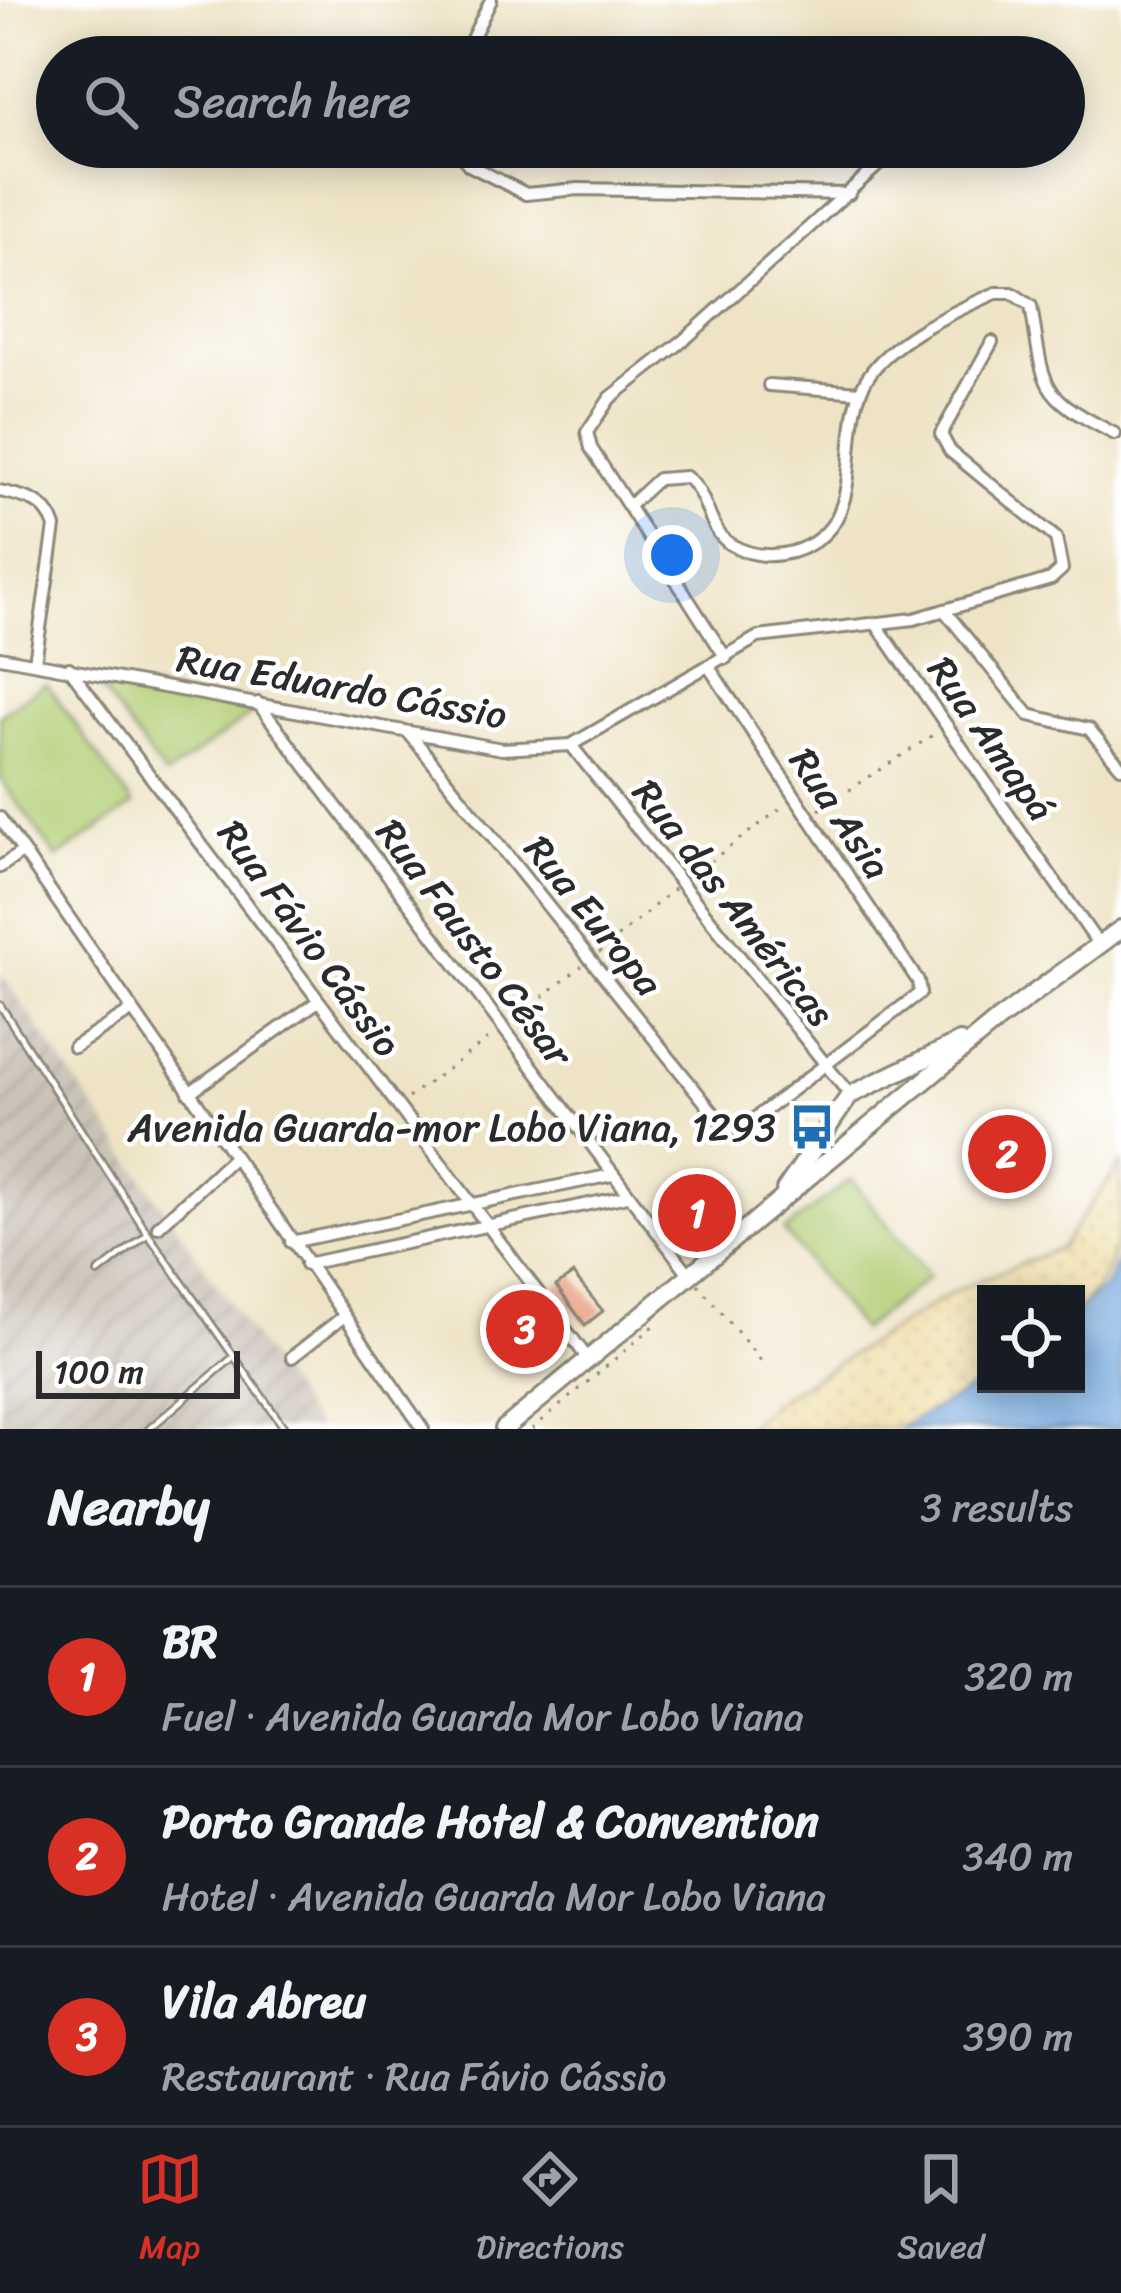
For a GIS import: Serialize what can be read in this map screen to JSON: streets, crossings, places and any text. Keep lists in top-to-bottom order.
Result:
{
  "streets": {
    "street": [
      "Rua Eduardo Cássio",
      "Rua Amapá",
      "Rua Asia",
      "Rua das Américas",
      "Rua Europa",
      "Rua Fávio Cássio",
      "Rua Fausto César"
    ]
  },
  "crossings": [
    ["Rua Eduardo Cássio", "Rua Amapá"],
    ["Rua Eduardo Cássio", "Rua Asia"],
    ["Rua Eduardo Cássio", "Rua das Américas"],
    ["Rua Eduardo Cássio", "Rua Europa"],
    ["Rua Eduardo Cássio", "Rua Fávio Cássio"],
    ["Rua Eduardo Cássio", "Rua Fausto César"],
    ["Rua Asia", "Rua das Américas"],
    ["Rua Asia", "Rua Europa"],
    ["Rua das Américas", "Rua Europa"]
  ],
  "places": {
    "bus stop": ["Avenida Guarda-mor Lobo Viana, 1293"]
  },
  "scale_bar": "100 m",
  "page": {
    "search": "Search here",
    "pins": ["2", "1", "3"],
    "scale": "100 m",
    "heading": ["Nearby", "3 results"],
    "list": [
      {
        "mark": "1",
        "name": "BR",
        "note": "Fuel · Avenida Guarda Mor Lobo Viana",
        "value": "320 m"
      },
      {
        "mark": "2",
        "name": "Porto Grande Hotel & Convention",
        "note": "Hotel · Avenida Guarda Mor Lobo Viana",
        "value": "340 m"
      },
      {
        "mark": "3",
        "name": "Vila Abreu",
        "note": "Restaurant · Rua Fávio Cássio",
        "value": "390 m"
      }
    ],
    "nav": ["Map", "Directions", "Saved"]
  }
}
